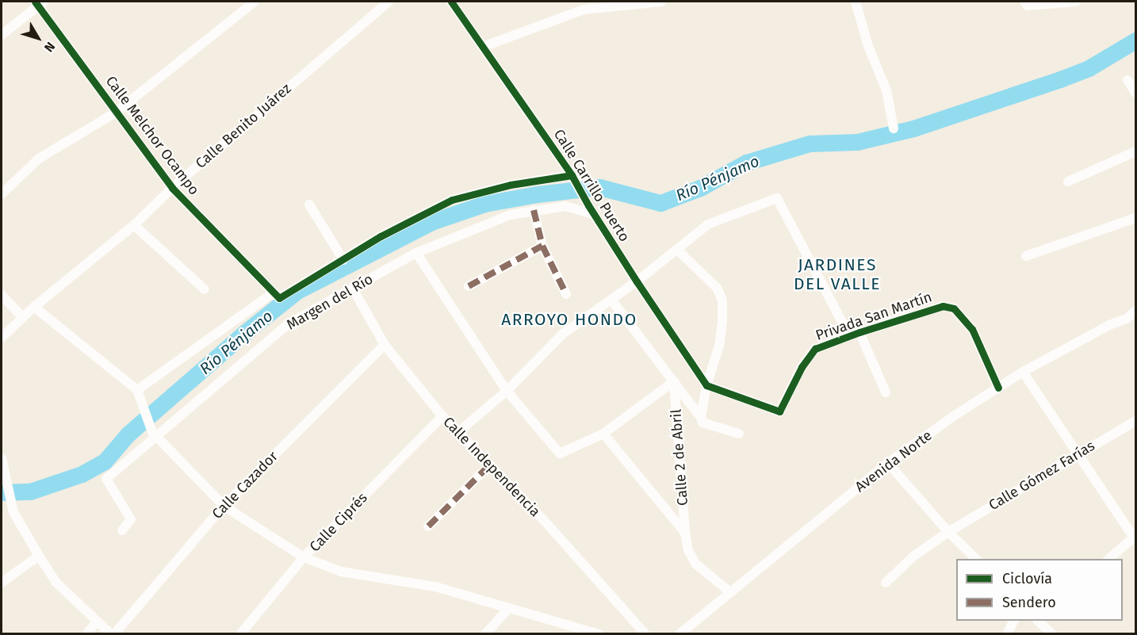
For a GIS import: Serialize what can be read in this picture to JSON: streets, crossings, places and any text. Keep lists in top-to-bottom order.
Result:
{
  "streets": {
    "street": [
      "Calle Benito Juárez",
      "Calle Melchor Ocampo",
      "Calle Carrillo Puerto",
      "Margen del Río",
      "Privada San Martín",
      "Calle 2 de Abril",
      "Avenida Norte",
      "Calle Independencia",
      "Calle Gómez Farías",
      "Calle Cazador",
      "Calle Ciprés"
    ]
  },
  "crossings": [
    ["Calle Benito Juárez", "Calle Melchor Ocampo"],
    ["Calle Carrillo Puerto", "Margen del Río"],
    ["Calle Carrillo Puerto", "Privada San Martín"],
    ["Margen del Río", "Calle Independencia"],
    ["Privada San Martín", "Avenida Norte"],
    ["Calle Independencia", "Calle Cazador"],
    ["Calle Independencia", "Calle Ciprés"]
  ],
  "districts": ["JARDINES DEL VALLE", "ARROYO HONDO"],
  "water": ["Río Pénjamo"],
  "legend": ["Ciclovía", "Sendero"],
  "north": "bottom right"
}
